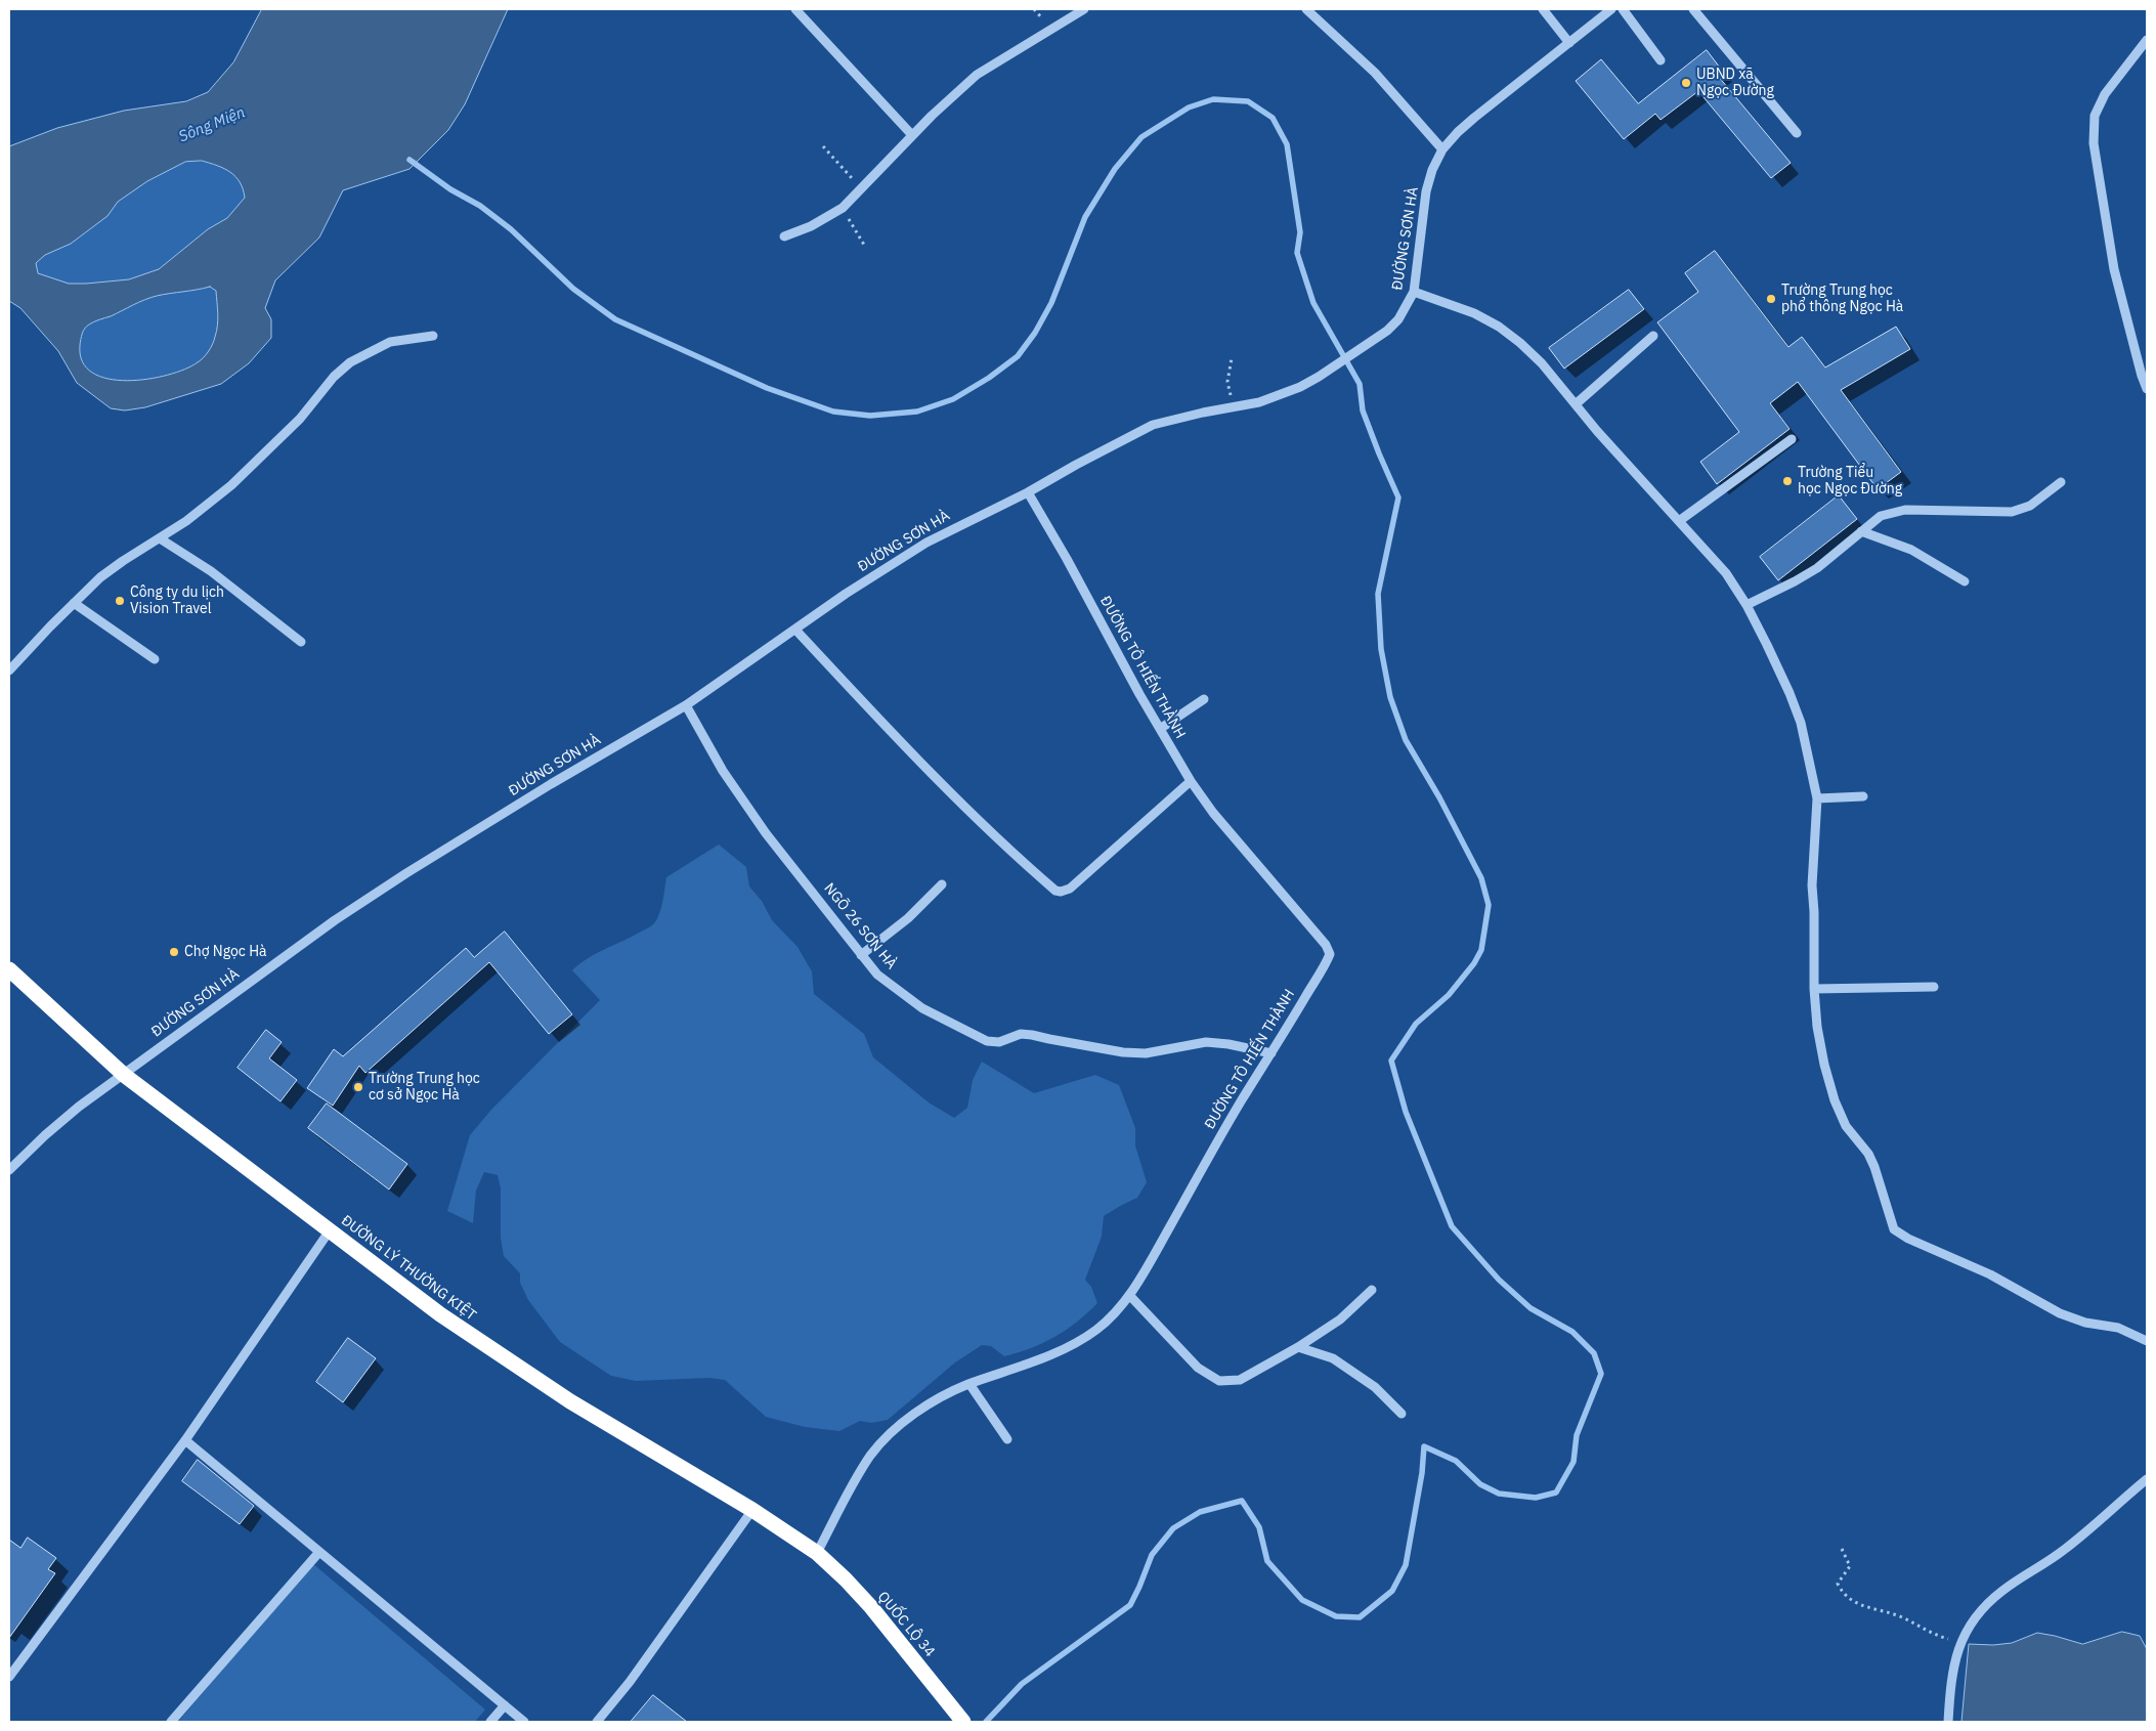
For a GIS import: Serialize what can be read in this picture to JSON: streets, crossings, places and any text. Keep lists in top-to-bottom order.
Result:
{
  "streets": {
    "highway": ["ĐƯỜNG LÝ THƯỜNG KIỆT", "QUỐC LỘ 34"],
    "street": ["ĐƯỜNG SƠN HÀ", "ĐƯỜNG TÔ HIẾN THÀNH", "NGÕ 26 SƠN HÀ"]
  },
  "crossings": [
    ["ĐƯỜNG SƠN HÀ", "ĐƯỜNG TÔ HIẾN THÀNH"],
    ["ĐƯỜNG SƠN HÀ", "NGÕ 26 SƠN HÀ"],
    ["ĐƯỜNG SƠN HÀ", "ĐƯỜNG LÝ THƯỜNG KIỆT"],
    ["ĐƯỜNG TÔ HIẾN THÀNH", "NGÕ 26 SƠN HÀ"],
    ["ĐƯỜNG TÔ HIẾN THÀNH", "ĐƯỜNG LÝ THƯỜNG KIỆT"],
    ["ĐƯỜNG TÔ HIẾN THÀNH", "QUỐC LỘ 34"],
    ["ĐƯỜNG LÝ THƯỜNG KIỆT", "QUỐC LỘ 34"]
  ],
  "water": ["Sông Miện"],
  "places": [
    "UBND xã Ngọc Đường",
    "Trường Trung học phổ thông Ngọc Hà",
    "Trường Tiểu học Ngọc Đường",
    "Công ty du lịch Vision Travel",
    "Chợ Ngọc Hà",
    "Trường Trung học cơ sở Ngọc Hà"
  ]
}
